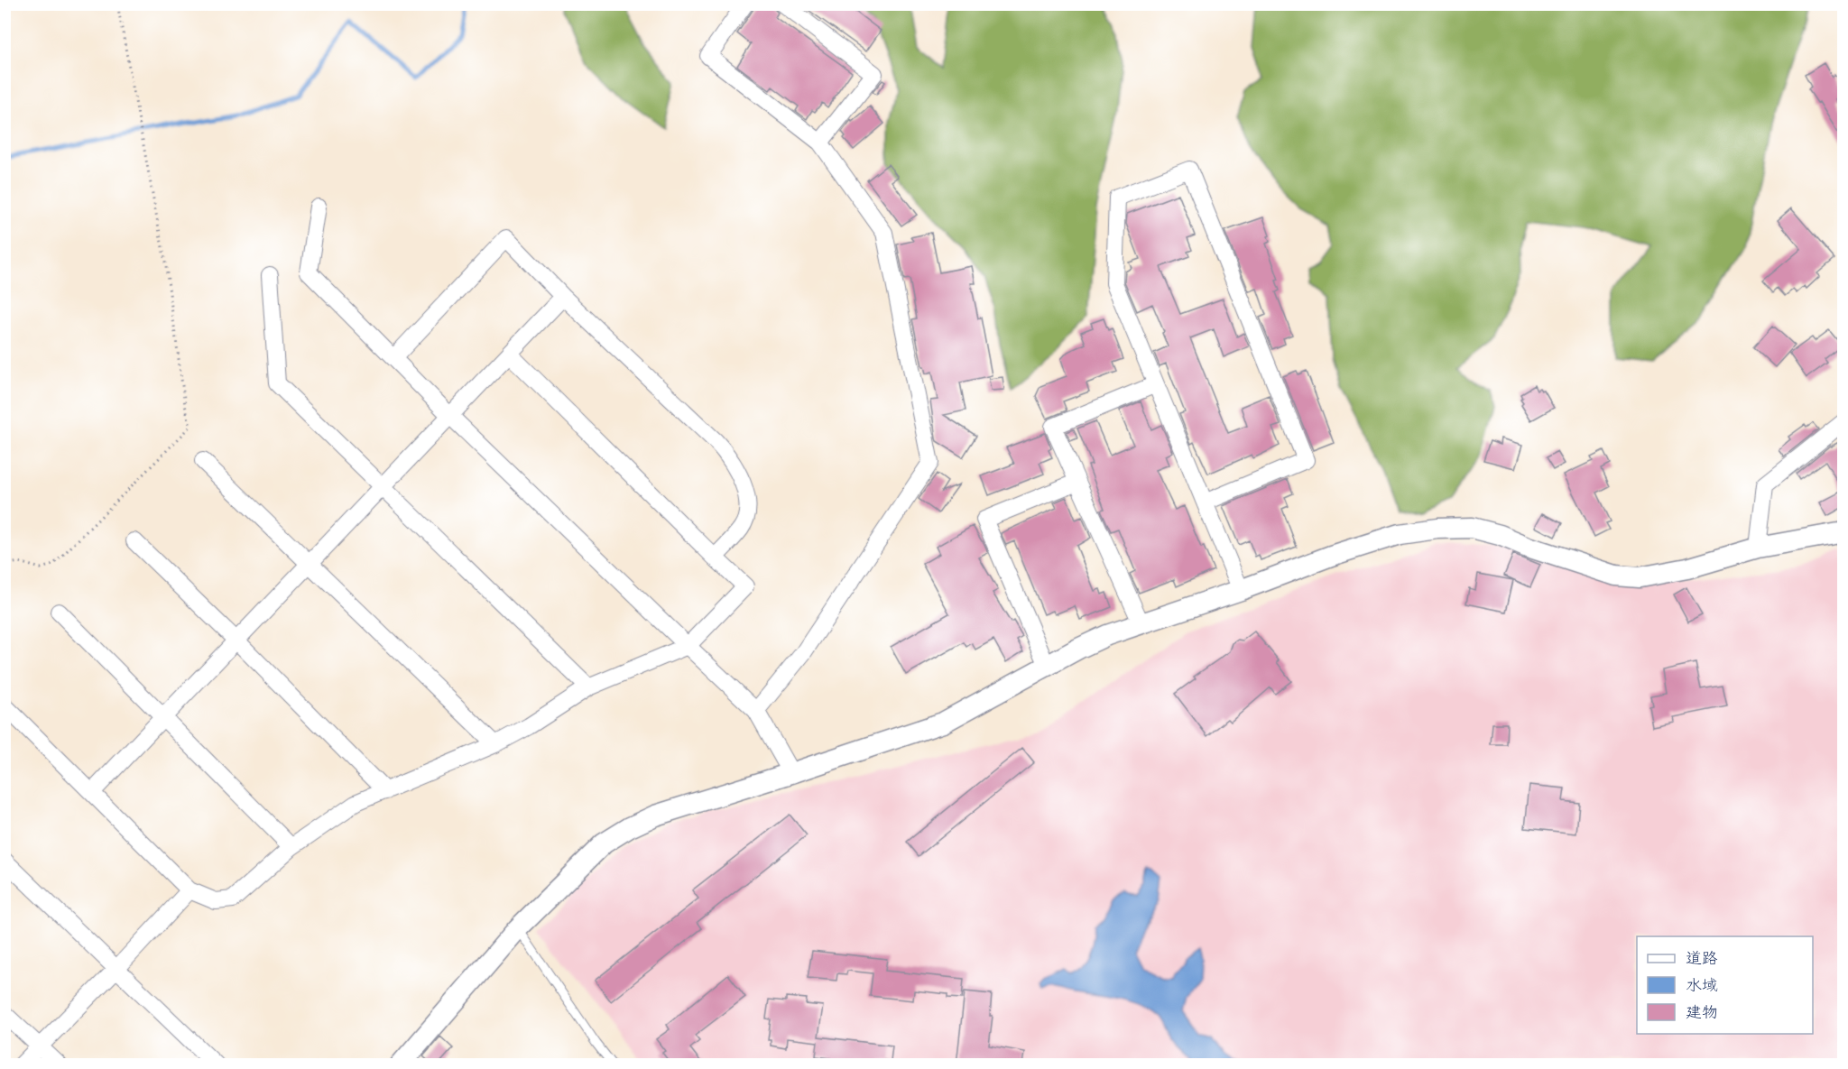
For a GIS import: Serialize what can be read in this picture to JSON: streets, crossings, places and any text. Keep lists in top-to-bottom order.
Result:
{
  "legend": ["道路", "水域", "建物"]
}
